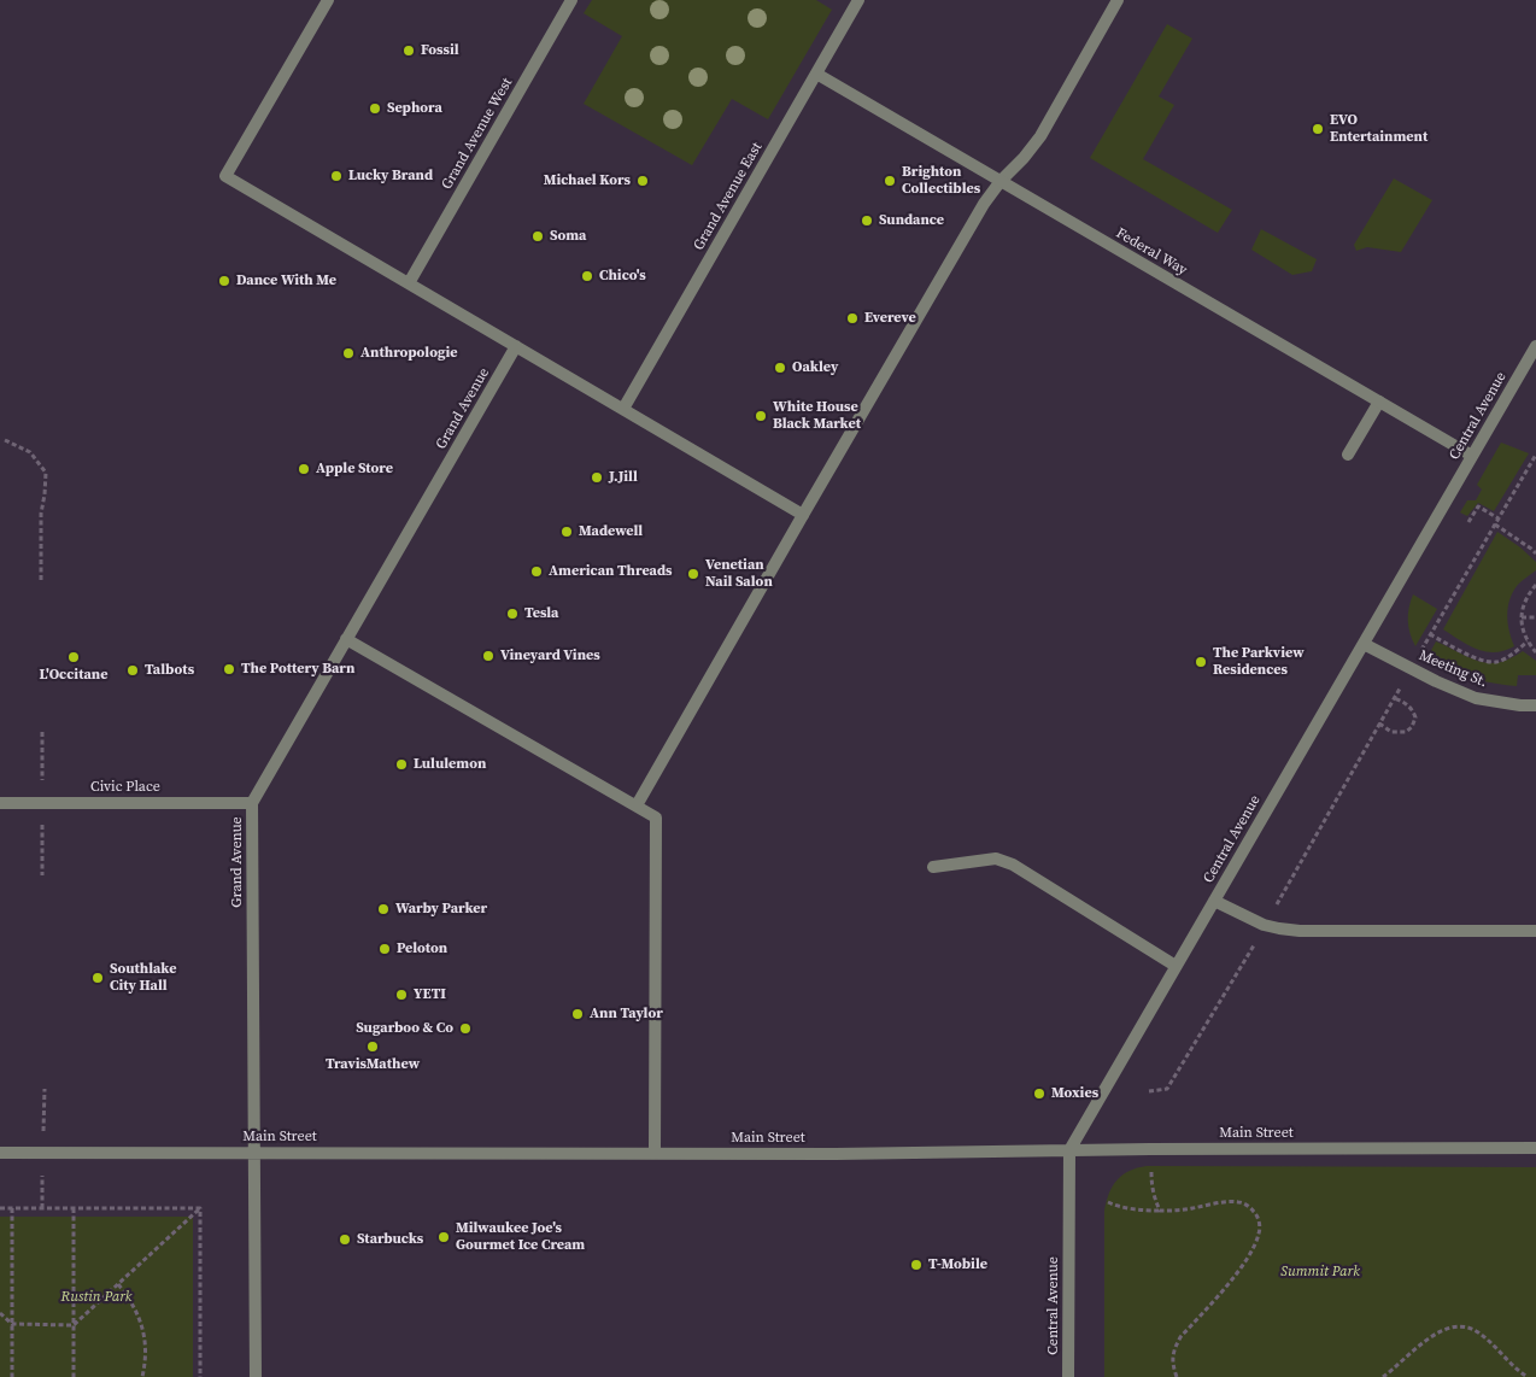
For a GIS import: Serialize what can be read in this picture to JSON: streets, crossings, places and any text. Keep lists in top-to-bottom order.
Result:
{
  "streets": {
    "street": [
      "Grand Avenue West",
      "Grand Avenue East",
      "Federal Way",
      "Grand Avenue",
      "Central Avenue",
      "Meeting St.",
      "Civic Place",
      "Main Street"
    ]
  },
  "crossings": [
    ["Grand Avenue East", "Federal Way"],
    ["Federal Way", "Central Avenue"],
    ["Grand Avenue", "Civic Place"],
    ["Grand Avenue", "Main Street"],
    ["Central Avenue", "Meeting St."],
    ["Central Avenue", "Main Street"]
  ],
  "parks": ["Summit Park", "Rustin Park"],
  "places": [
    "Fossil",
    "Sephora",
    "EVO Entertainment",
    "Lucky Brand",
    "Michael Kors",
    "Brighton Collectibles",
    "Sundance",
    "Soma",
    "Chico's",
    "Dance With Me",
    "Evereve",
    "Anthropologie",
    "Oakley",
    "White House Black Market",
    "Apple Store",
    "J.Jill",
    "Madewell",
    "American Threads",
    "Venetian Nail Salon",
    "Tesla",
    "Vineyard Vines",
    "L'Occitane",
    "The Parkview Residences",
    "The Pottery Barn",
    "Talbots",
    "Lululemon",
    "Warby Parker",
    "Peloton",
    "Southlake City Hall",
    "YETI",
    "Ann Taylor",
    "Sugarboo & Co",
    "TravisMathew",
    "Moxies",
    "Milwaukee Joe's Gourmet Ice Cream",
    "Starbucks",
    "T-Mobile"
  ]
}
